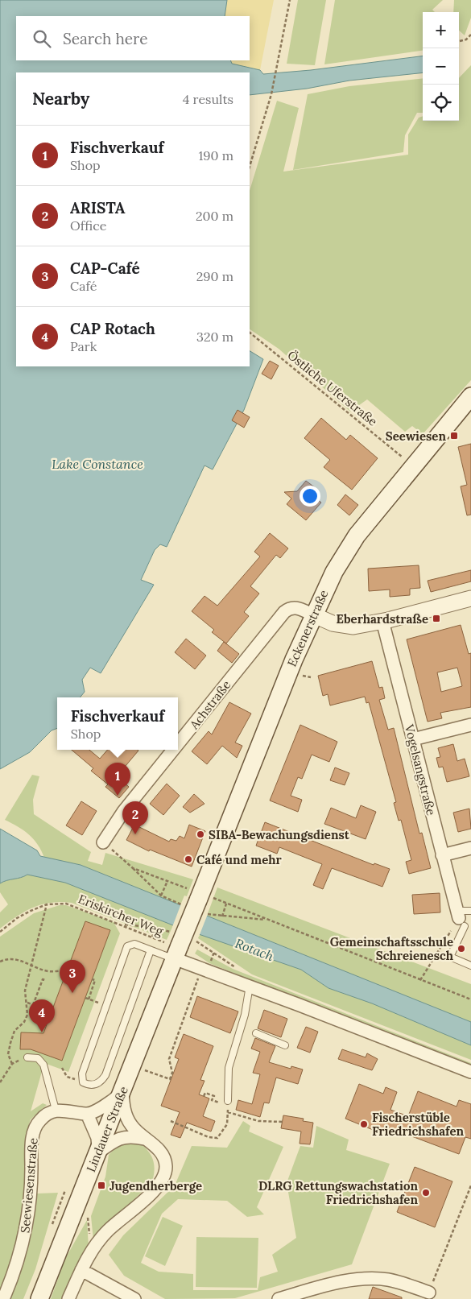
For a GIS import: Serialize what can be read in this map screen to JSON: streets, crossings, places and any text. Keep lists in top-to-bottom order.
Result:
{
  "streets": {
    "main road": ["Eckenerstraße", "Lindauer Straße"],
    "street": ["Achstraße", "Vogelsangstraße", "Seewiesenstraße"],
    "path": ["Östliche Uferstraße", "Eriskircher Weg"]
  },
  "crossings": [
    ["Eckenerstraße", "Achstraße"],
    ["Eckenerstraße", "Lindauer Straße"],
    ["Eriskircher Weg", "Lindauer Straße"]
  ],
  "water": ["Lake Constance", "Rotach"],
  "places": {
    "transit": ["Seewiesen", "Eberhardstraße", "Jugendherberge"],
    "other": [
      "SIBA-Bewachungsdienst",
      "Café und mehr",
      "Gemeinschaftsschule Schreienesch",
      "Fischerstüble Friedrichshafen",
      "DLRG Rettungswachstation Friedrichshafen"
    ]
  },
  "page": {
    "map_buttons": ["+", "−"],
    "search": "Search here",
    "heading": ["Nearby", "4 results"],
    "list": [
      {
        "mark": "1",
        "name": "Fischverkauf",
        "note": "Shop",
        "value": "190 m"
      },
      {
        "mark": "2",
        "name": "ARISTA",
        "note": "Office",
        "value": "200 m"
      },
      {
        "mark": "3",
        "name": "CAP-Café",
        "note": "Café",
        "value": "290 m"
      },
      {
        "mark": "4",
        "name": "CAP Rotach",
        "note": "Park",
        "value": "320 m"
      }
    ],
    "popup": ["Fischverkauf", "Shop"],
    "pins": [
      "1",
      "2",
      "3",
      "4"
    ]
  }
}
